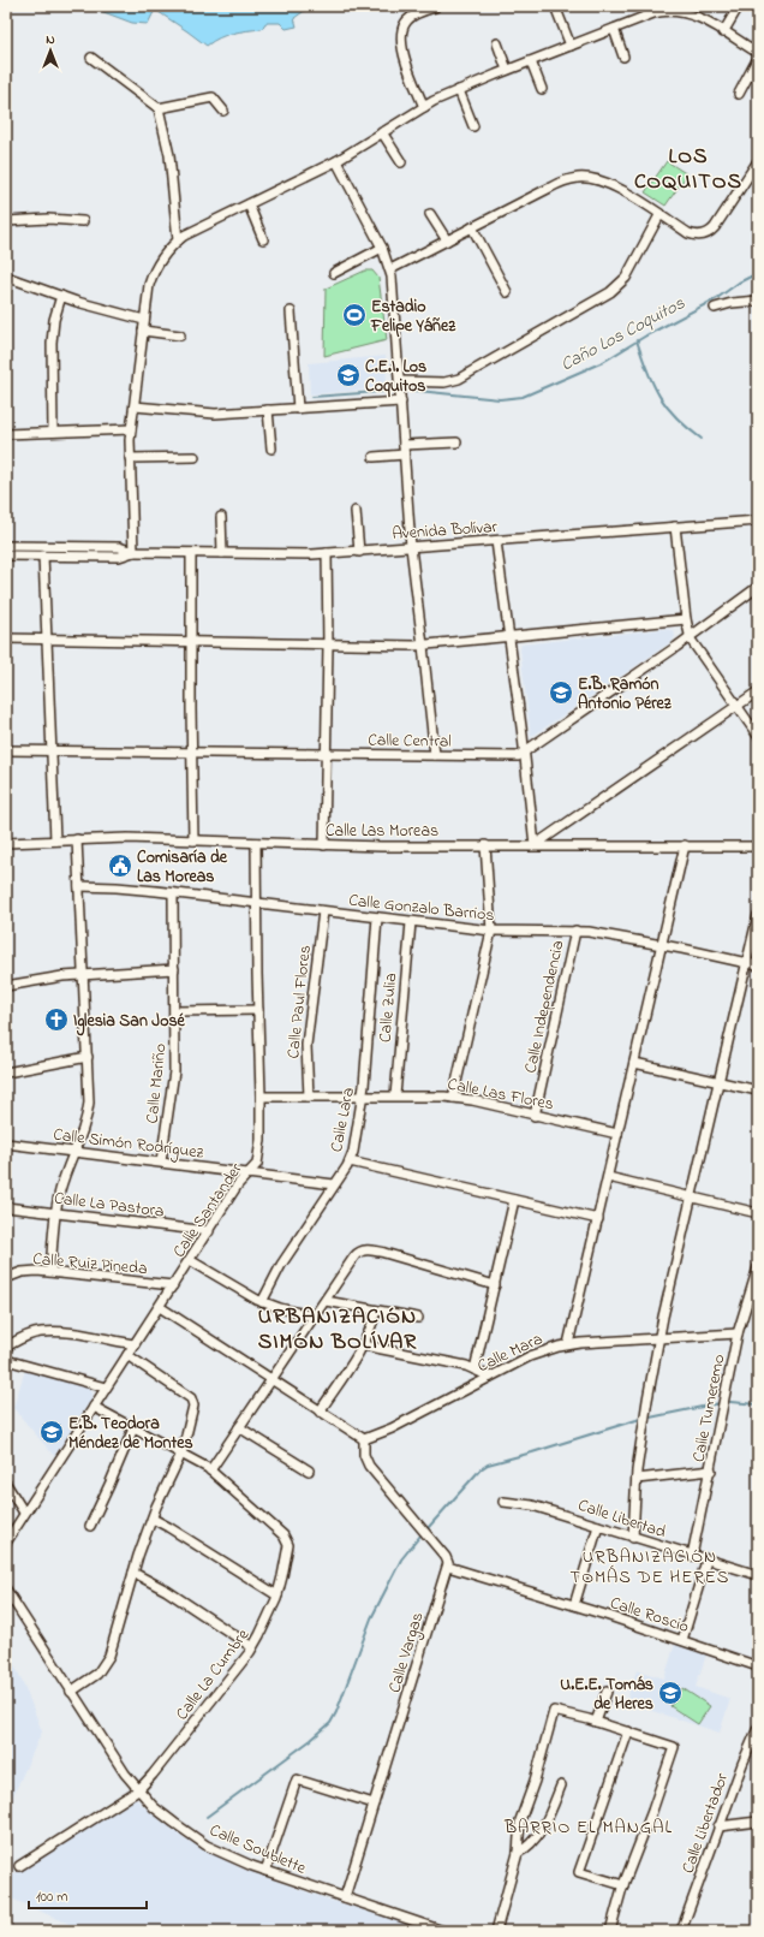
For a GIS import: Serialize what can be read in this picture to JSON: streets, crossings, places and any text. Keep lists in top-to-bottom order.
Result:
{
  "streets": {
    "street": [
      "Avenida Bolívar",
      "Calle Central",
      "Calle Las Moreas",
      "Calle Gonzalo Barrios",
      "Calle Paul Flores",
      "Calle Independencia",
      "Calle Zulia",
      "Calle Mariño",
      "Calle Las Flores",
      "Calle Lara",
      "Calle Simón Rodríguez",
      "Calle La Pastora",
      "Calle Santander",
      "Calle Ruiz Pineda",
      "Calle Mara",
      "Calle Tumeremo",
      "Calle Libertad",
      "Calle Roscio",
      "Calle Vargas",
      "Calle La Cumbre",
      "Calle Libertador",
      "Calle Soublette"
    ]
  },
  "crossings": [
    ["Calle Las Moreas", "Calle Santander"],
    ["Calle Gonzalo Barrios", "Calle Paul Flores"],
    ["Calle Gonzalo Barrios", "Calle Independencia"],
    ["Calle Gonzalo Barrios", "Calle Zulia"],
    ["Calle Gonzalo Barrios", "Calle Mariño"],
    ["Calle Gonzalo Barrios", "Calle Lara"],
    ["Calle Gonzalo Barrios", "Calle Santander"],
    ["Calle Paul Flores", "Calle Las Flores"],
    ["Calle Independencia", "Calle Las Flores"],
    ["Calle Zulia", "Calle Las Flores"],
    ["Calle Mariño", "Calle Simón Rodríguez"],
    ["Calle Las Flores", "Calle Lara"],
    ["Calle Las Flores", "Calle Santander"],
    ["Calle Lara", "Calle Simón Rodríguez"],
    ["Calle Simón Rodríguez", "Calle Santander"],
    ["Calle La Pastora", "Calle Santander"],
    ["Calle Santander", "Calle Ruiz Pineda"],
    ["Calle Santander", "Calle La Cumbre"],
    ["Calle Mara", "Calle Tumeremo"],
    ["Calle Tumeremo", "Calle Libertad"],
    ["Calle Roscio", "Calle Vargas"],
    ["Calle Vargas", "Calle Soublette"],
    ["Calle La Cumbre", "Calle Soublette"]
  ],
  "districts": [
    "LOS COQUITOS",
    "URBANIZACIÓN SIMÓN BOLÍVAR",
    "URBANIZACIÓN TOMÁS DE HERES",
    "BARRIO EL MANGAL"
  ],
  "water": ["Caño Los Coquitos"],
  "places": {
    "sports": ["Estadio Felipe Yáñez"],
    "school or university": [
      "C.E.I. Los Coquitos",
      "E.B. Ramón Antonio Pérez",
      "E.B. Teodora Méndez de Montes",
      "U.E.E. Tomás de Heres"
    ],
    "public building": ["Comisaría de Las Moreas"],
    "church": ["Iglesia San José"]
  },
  "scale_bar": "100 m",
  "north": "top"
}
